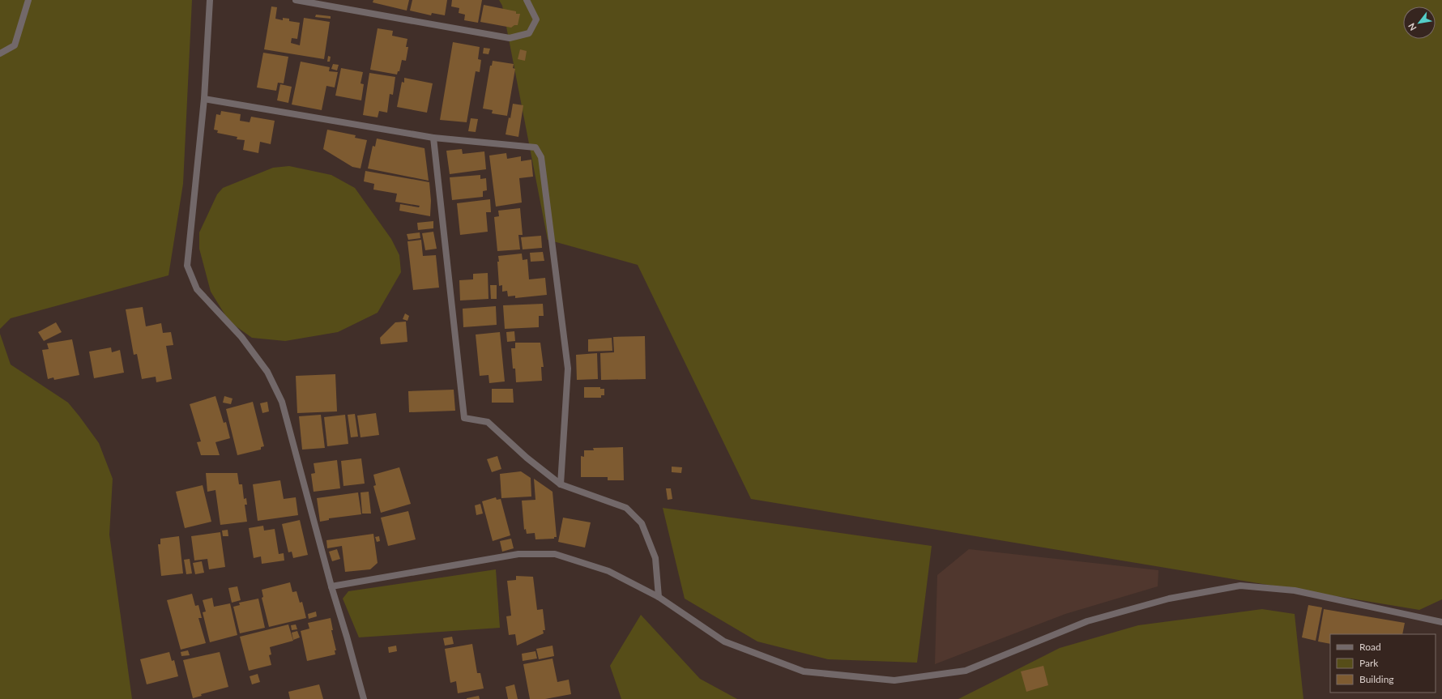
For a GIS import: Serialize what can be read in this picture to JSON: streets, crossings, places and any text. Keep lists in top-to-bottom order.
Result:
{
  "legend": ["Road", "Park", "Building"],
  "north": "bottom left"
}
